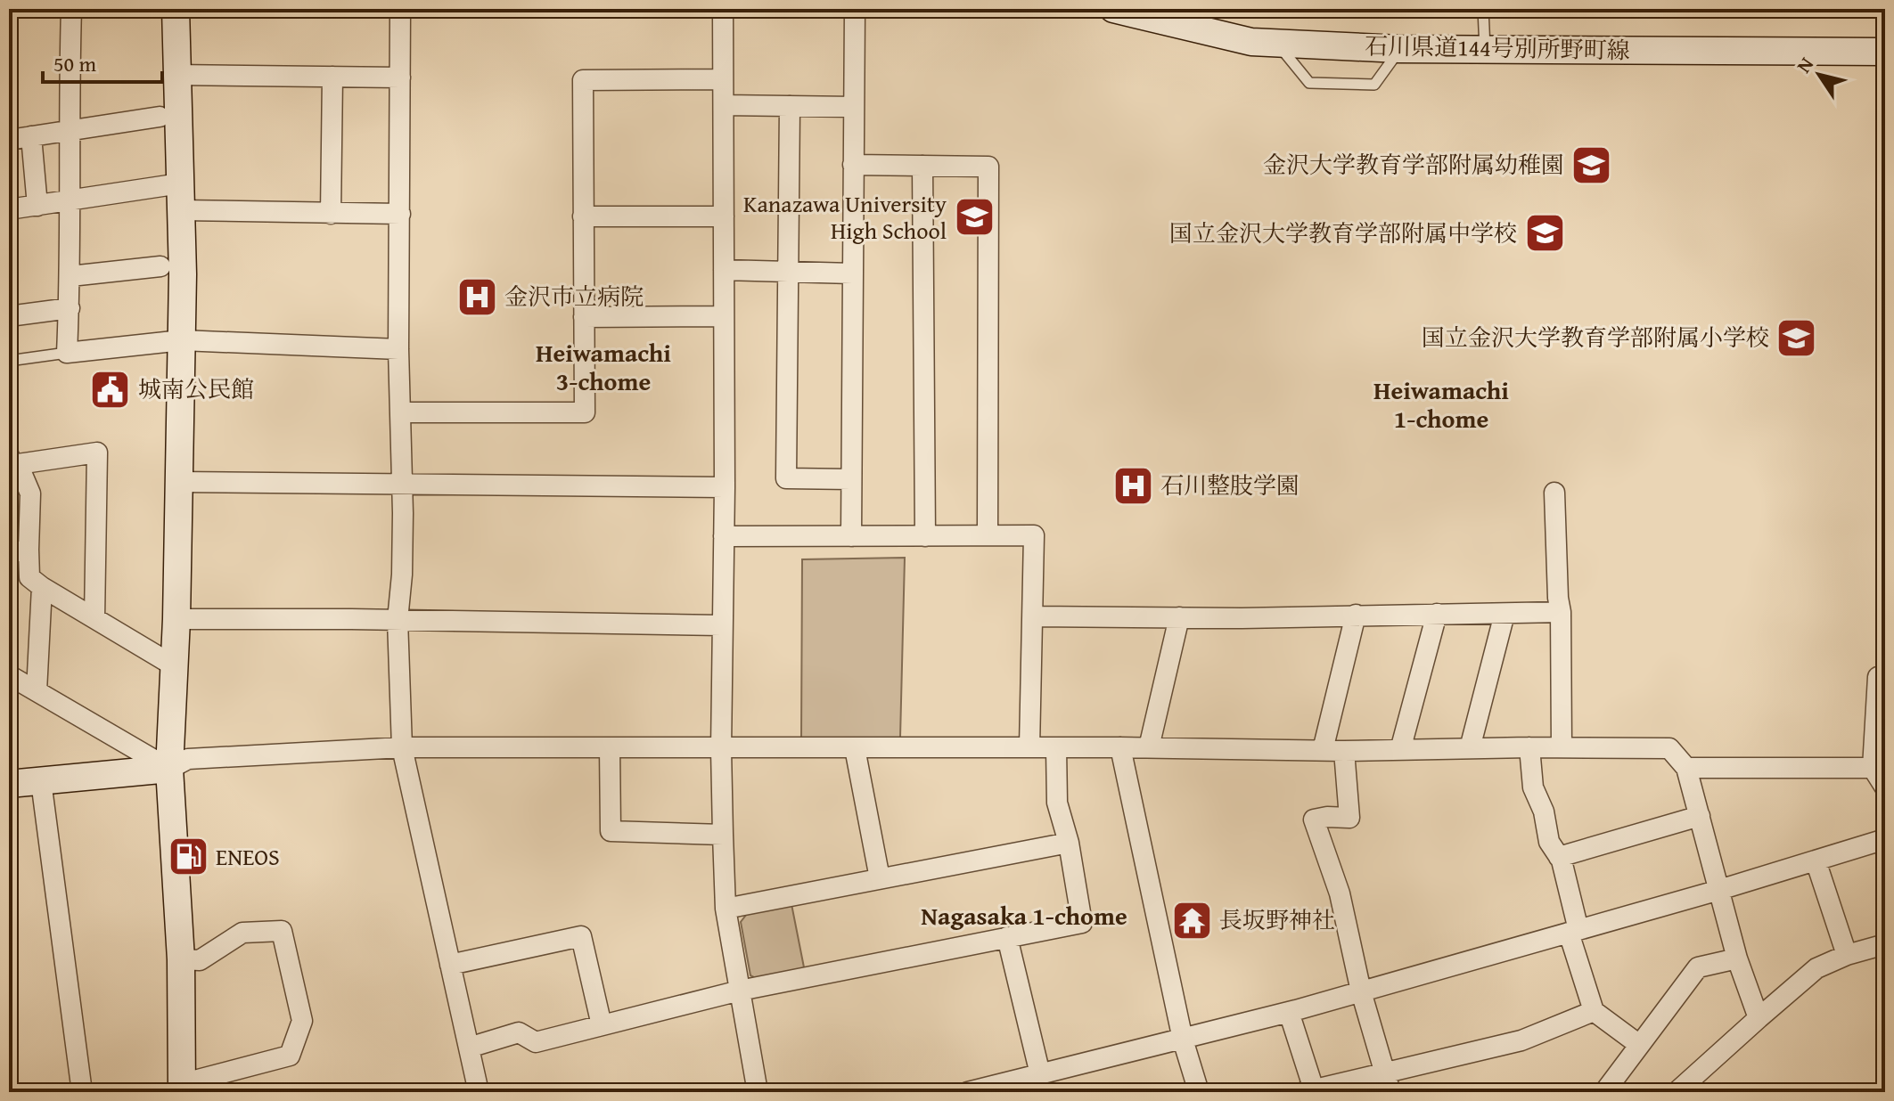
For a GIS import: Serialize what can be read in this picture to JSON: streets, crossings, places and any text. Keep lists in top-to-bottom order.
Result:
{
  "streets": {
    "street": ["石川県道144号別所野町線"]
  },
  "districts": ["Heiwamachi 3-chome", "Heiwamachi 1-chome", "Nagasaka 1-chome"],
  "places": {
    "school or university": [
      "金沢大学教育学部附属幼稚園",
      "Kanazawa University High School",
      "国立金沢大学教育学部附属中学校",
      "国立金沢大学教育学部附属小学校"
    ],
    "hospital": ["金沢市立病院", "石川整肢学園"],
    "public building": ["城南公民館"],
    "fuel station": ["ENEOS"],
    "temple": ["長坂野神社"]
  },
  "scale_bar": "50 m",
  "north": "top left"
}
